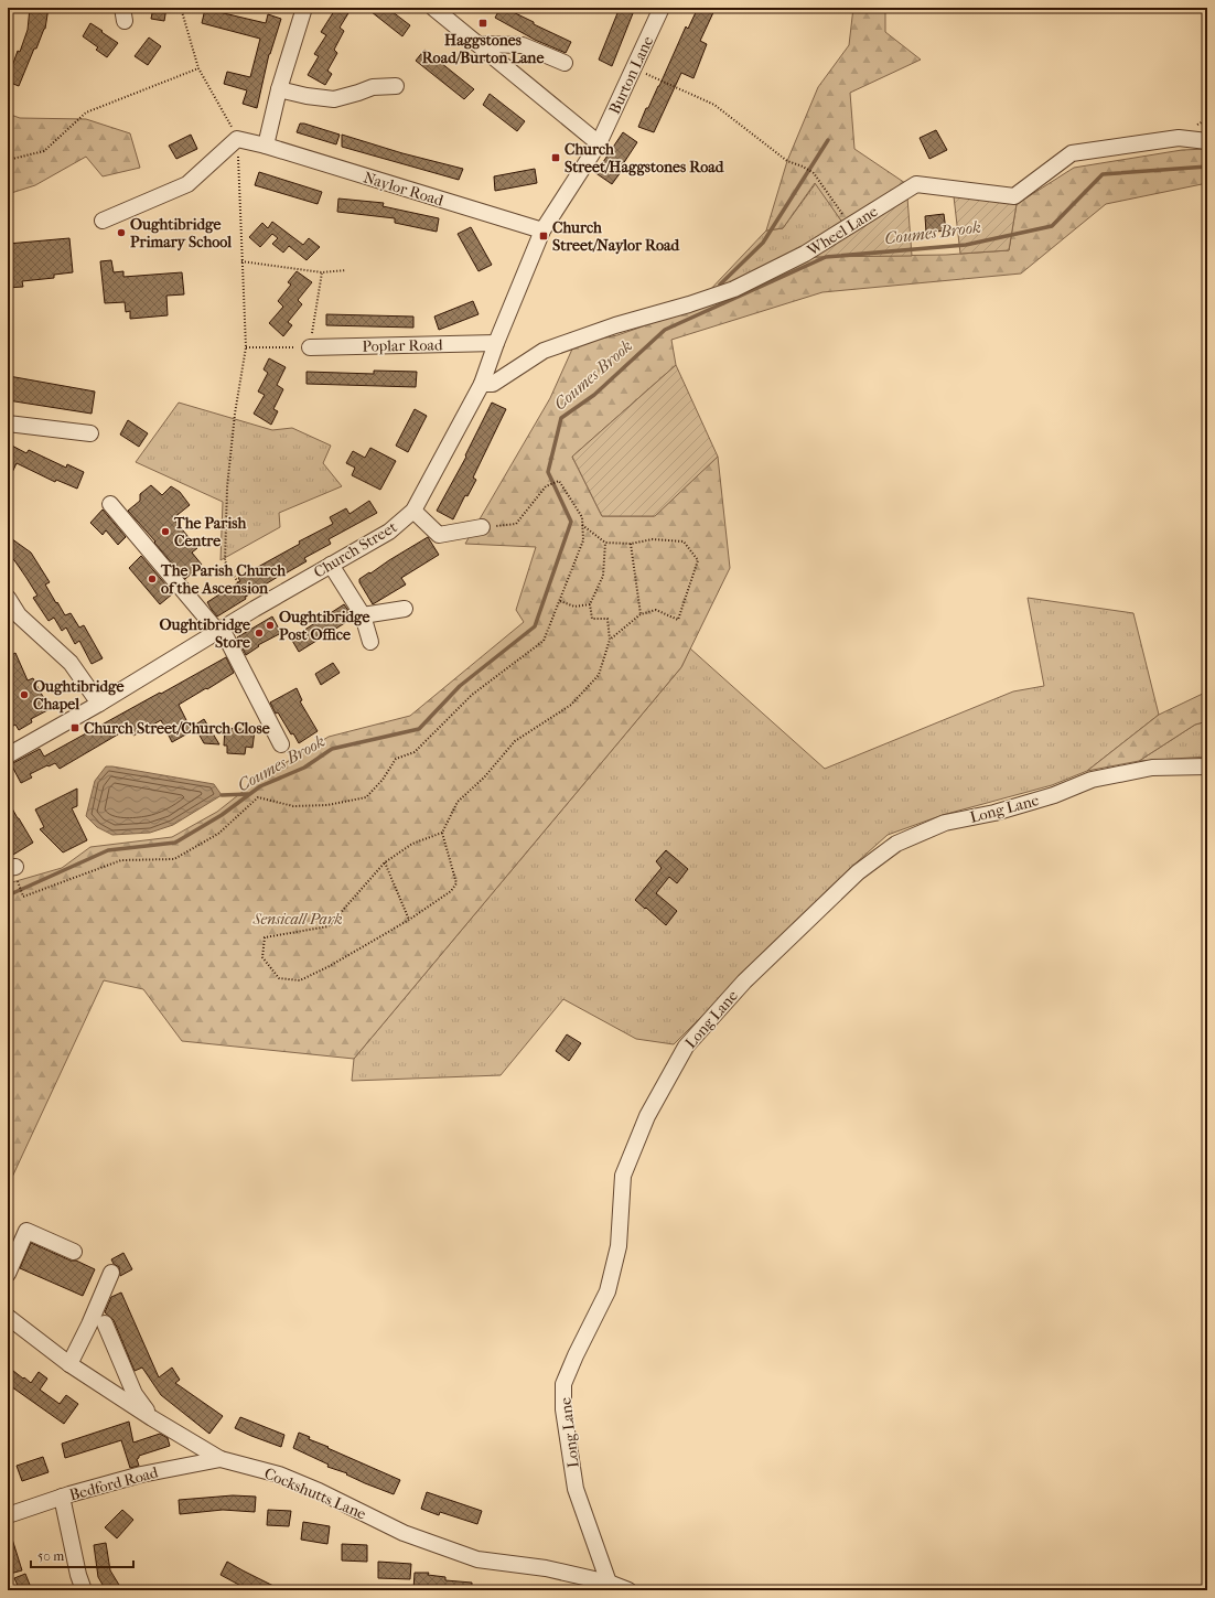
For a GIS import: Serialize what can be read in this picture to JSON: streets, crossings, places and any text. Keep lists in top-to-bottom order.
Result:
{
  "streets": {
    "street": [
      "Burton Lane",
      "Naylor Road",
      "Wheel Lane",
      "Poplar Road",
      "Church Street",
      "Long Lane",
      "Bedford Road",
      "Cockshutts Lane"
    ]
  },
  "crossings": [
    ["Burton Lane", "Church Street"],
    ["Naylor Road", "Church Street"],
    ["Wheel Lane", "Church Street"],
    ["Poplar Road", "Church Street"],
    ["Long Lane", "Cockshutts Lane"],
    ["Bedford Road", "Cockshutts Lane"]
  ],
  "water": ["Coumes Brook"],
  "parks": ["Sensicall Park"],
  "places": {
    "transit": [
      "Haggstones Road/Burton Lane",
      "Church Street/Haggstones Road",
      "Church Street/Naylor Road",
      "Church Street/Church Close"
    ],
    "other": [
      "Oughtibridge Primary School",
      "The Parish Centre",
      "The Parish Church of the Ascension",
      "Oughtibridge Post Office",
      "Oughtibridge Store",
      "Oughtibridge Chapel"
    ]
  },
  "scale_bar": "50 m"
}
